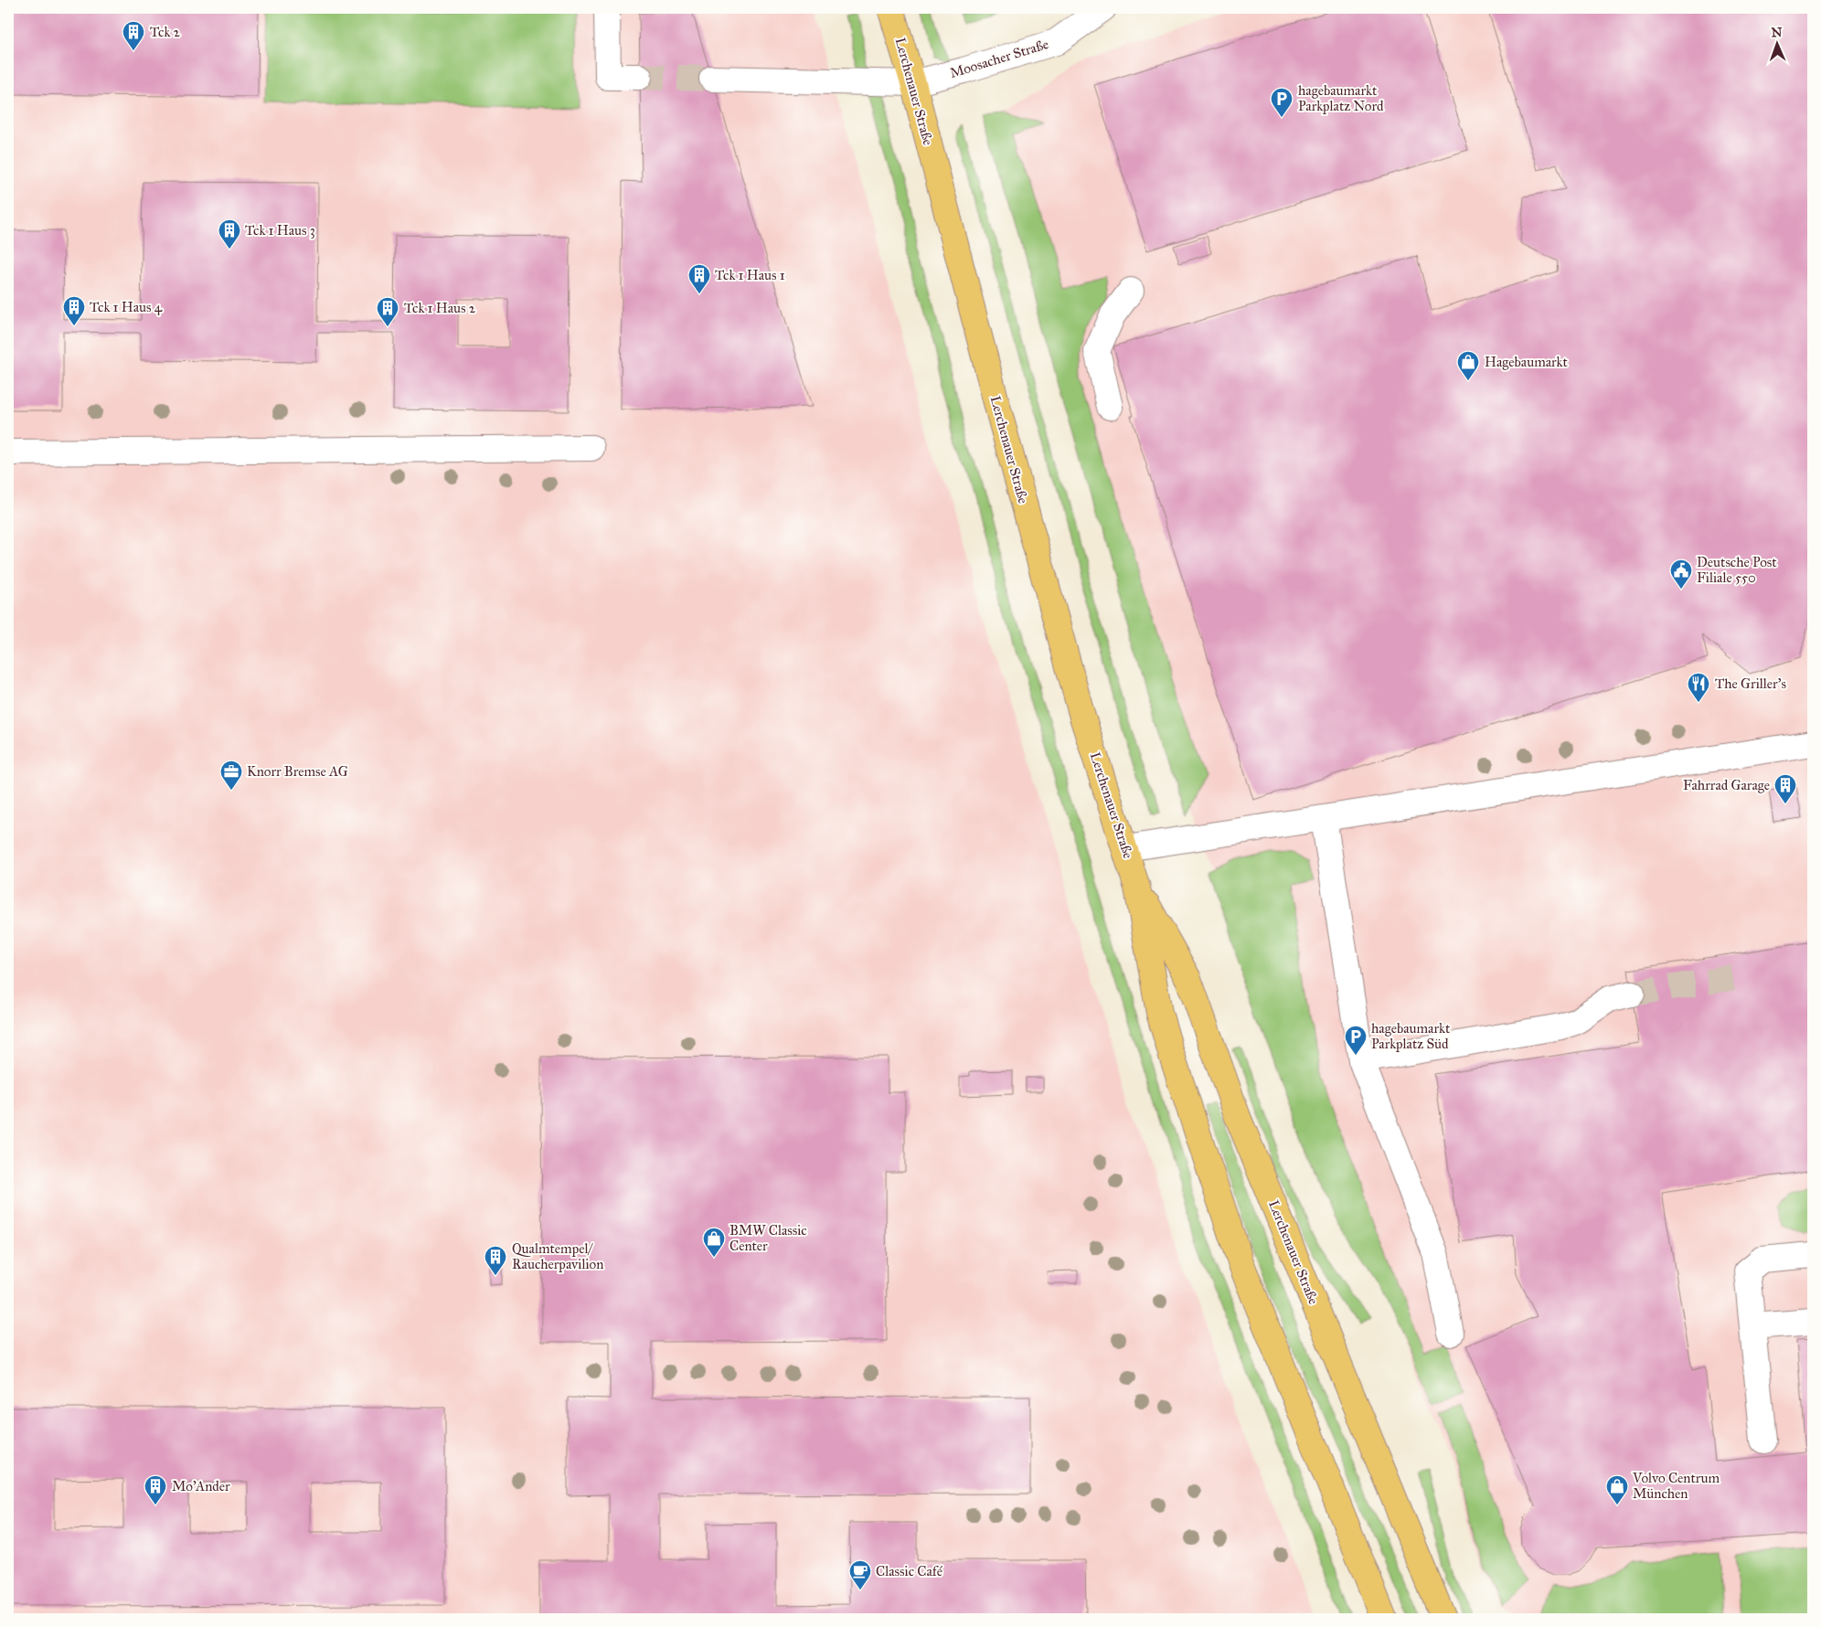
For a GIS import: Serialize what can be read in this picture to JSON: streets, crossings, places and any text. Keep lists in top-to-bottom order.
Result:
{
  "streets": {
    "main road": ["Lerchenauer Straße"],
    "lane": ["Moosacher Straße"]
  },
  "crossings": [
    ["Moosacher Straße", "Lerchenauer Straße"]
  ],
  "places": {
    "building": [
      "Tck 2",
      "Tck 1 Haus 3",
      "Tck 1 Haus 1",
      "Tck 1 Haus 4",
      "Tck 1 Haus 2",
      "Fahrrad Garage",
      "Qualmtempel/ Raucherpavilion",
      "Mo'Ander"
    ],
    "parking": ["hagebaumarkt Parkplatz Nord", "hagebaumarkt Parkplatz Süd"],
    "shop": ["Hagebaumarkt", "BMW Classic Center", "Volvo Centrum München"],
    "public building": ["Deutsche Post Filiale 550"],
    "restaurant": ["The Griller's"],
    "office": ["Knorr Bremse AG"],
    "cafe": ["Classic Café"]
  },
  "north": "top"
}
